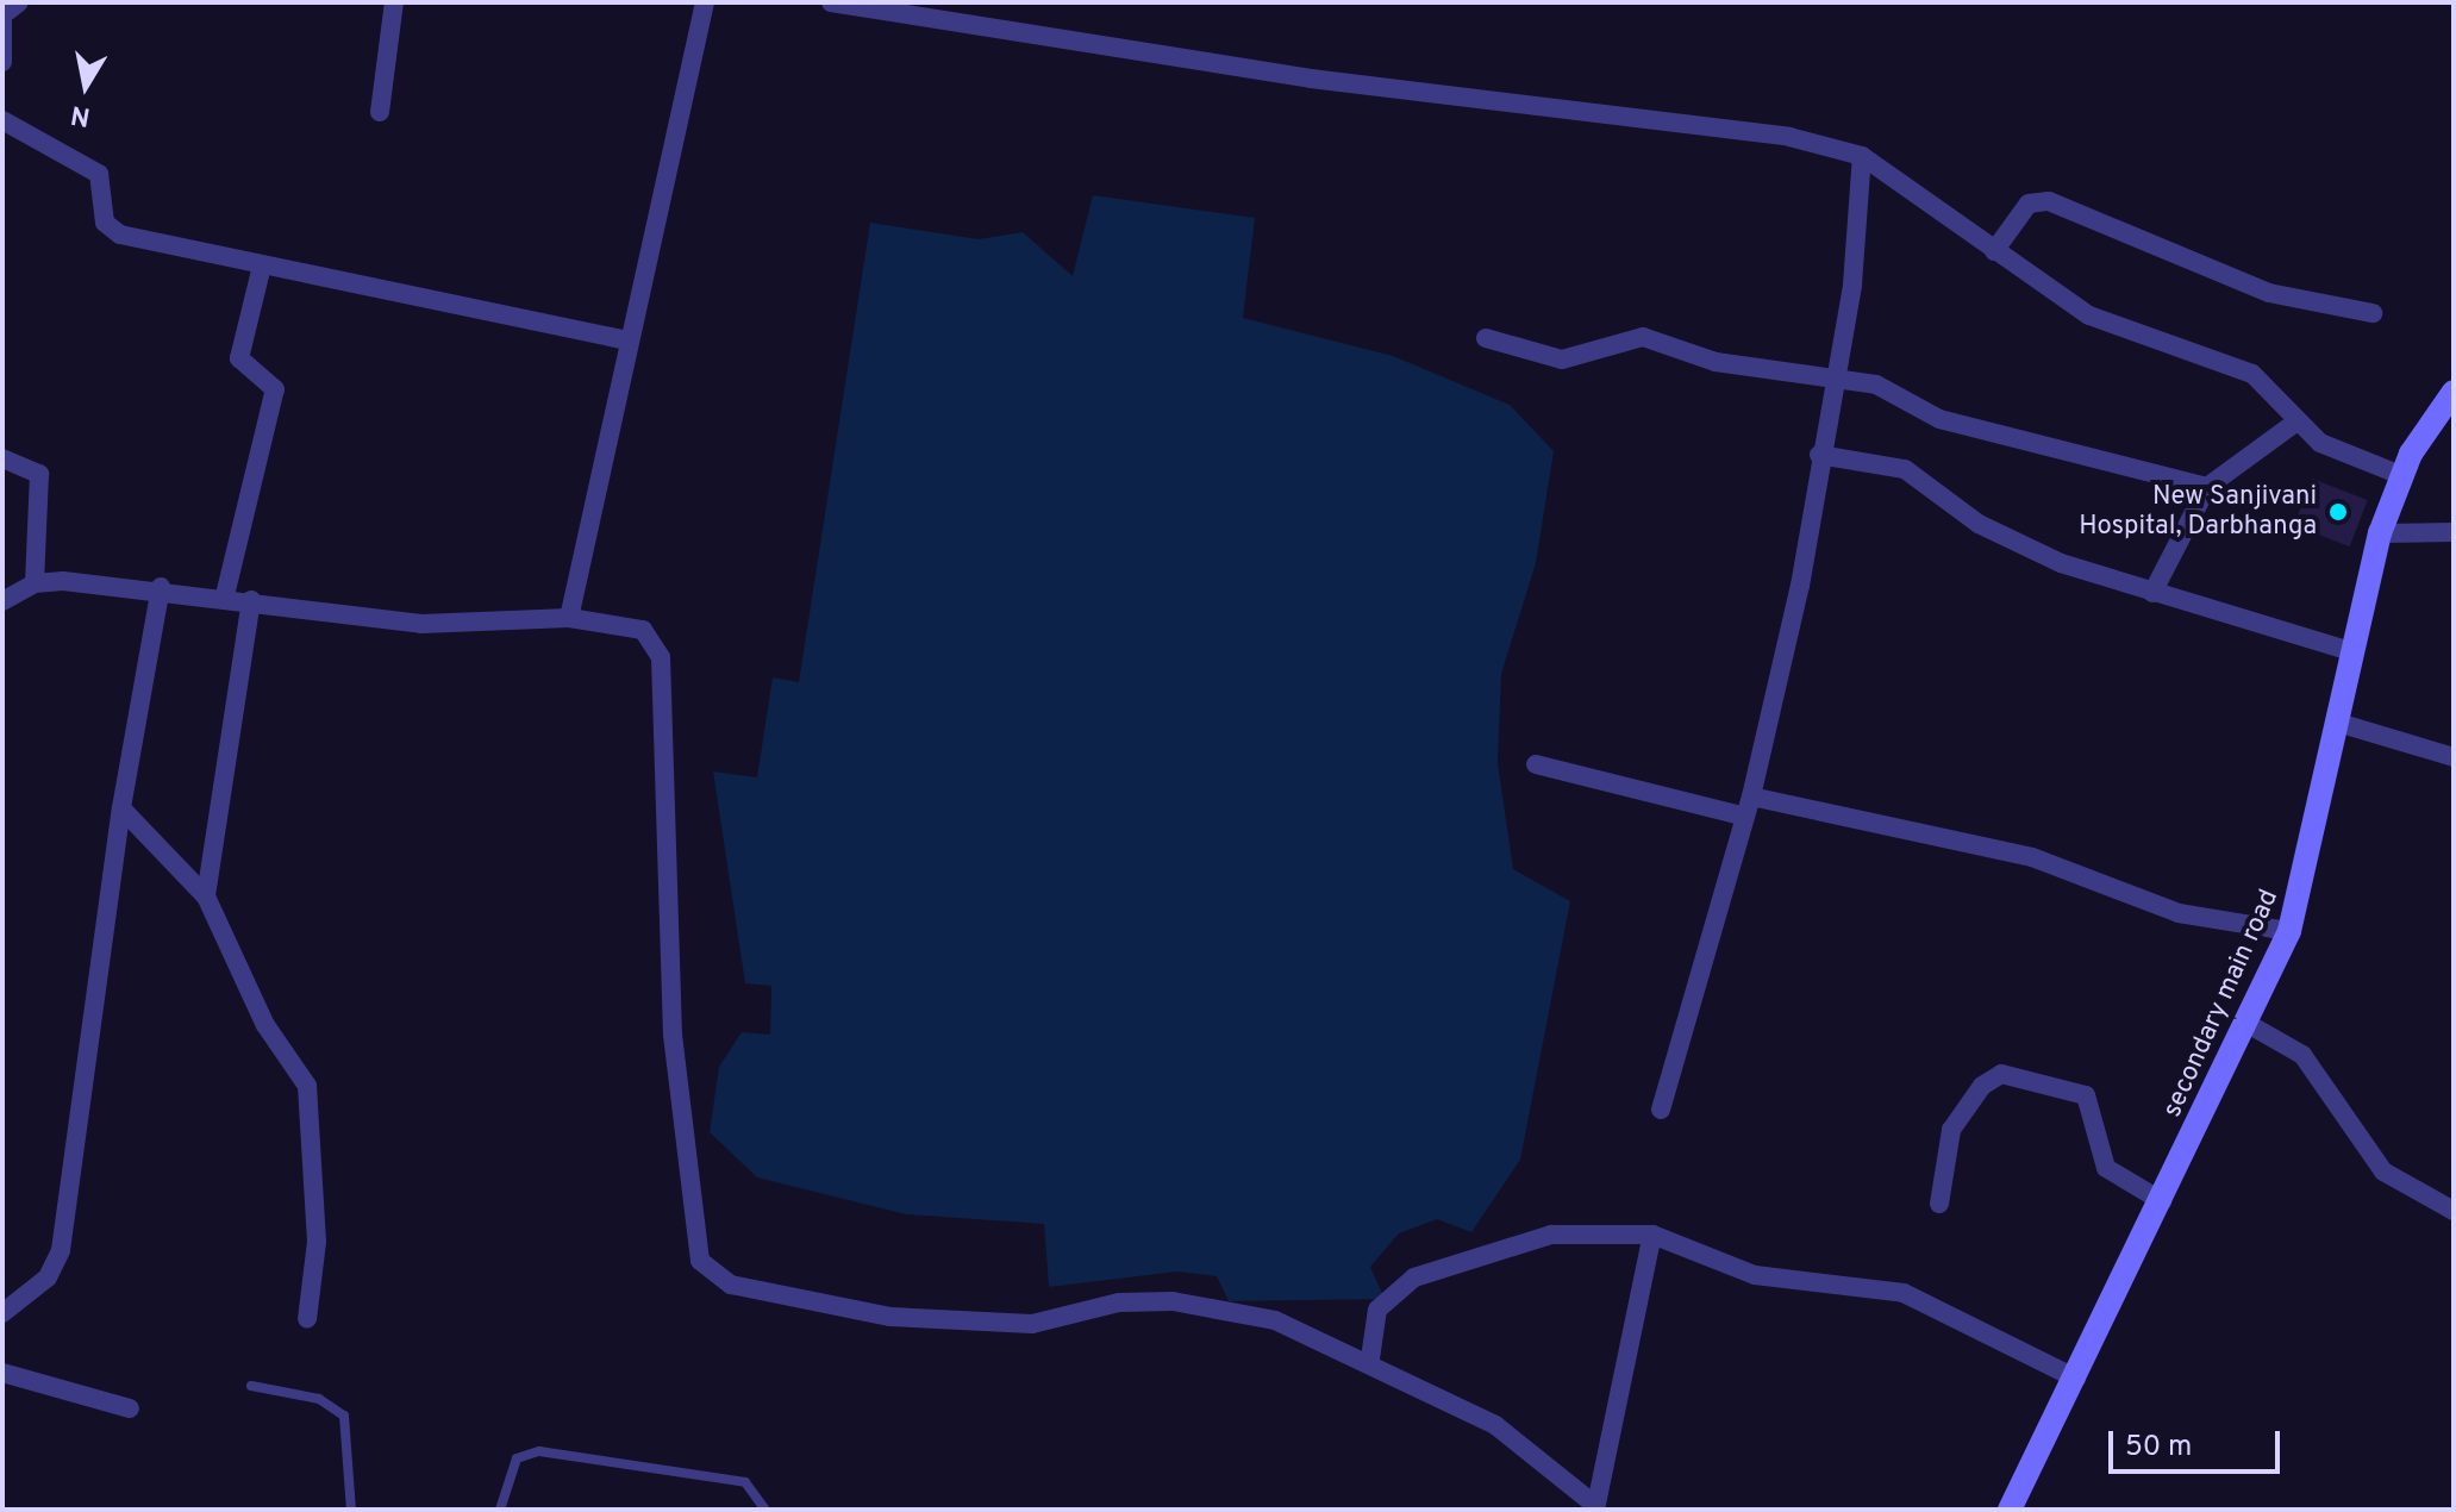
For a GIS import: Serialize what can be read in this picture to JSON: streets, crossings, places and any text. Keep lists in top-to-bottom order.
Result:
{
  "streets": {
    "main road": ["secondary main road"]
  },
  "places": ["New Sanjivani Hospital, Darbhanga"],
  "scale_bar": "50 m",
  "north": "bottom"
}
